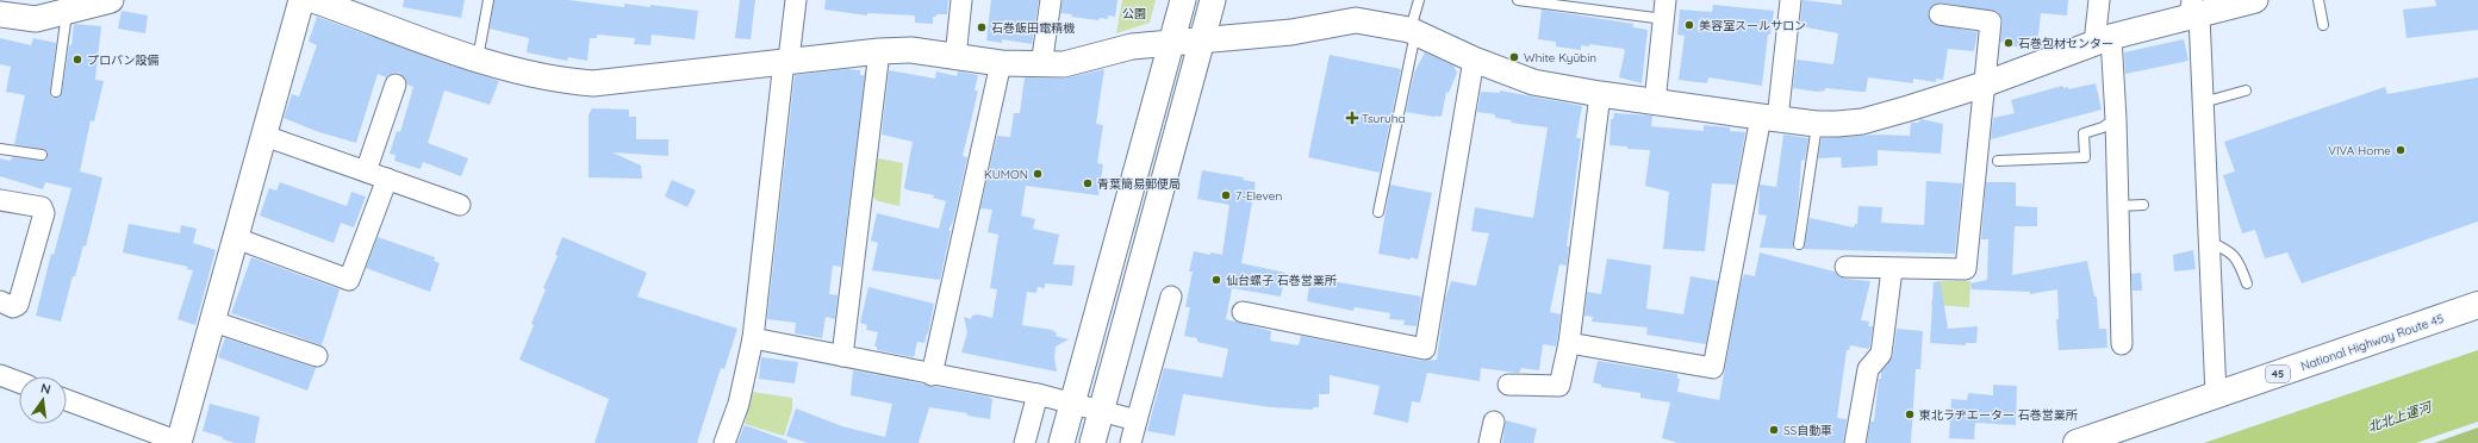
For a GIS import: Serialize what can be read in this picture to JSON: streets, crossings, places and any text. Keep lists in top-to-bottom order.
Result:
{
  "streets": {
    "highway": ["National Highway Route 45", "45"]
  },
  "water": ["北北上運河"],
  "parks": ["公園"],
  "places": {
    "other": [
      "美容室スールサロン",
      "石巻飯田電精機",
      "石巻包材センター",
      "White Kyūbin",
      "プロパン設備",
      "VIVA Home",
      "KUMON",
      "青葉簡易郵便局",
      "7-Eleven",
      "仙台螺子 石巻営業所",
      "東北ラヂエーター 石巻営業所",
      "SS自動車"
    ],
    "health": ["Tsuruha"]
  },
  "north": "top"
}
